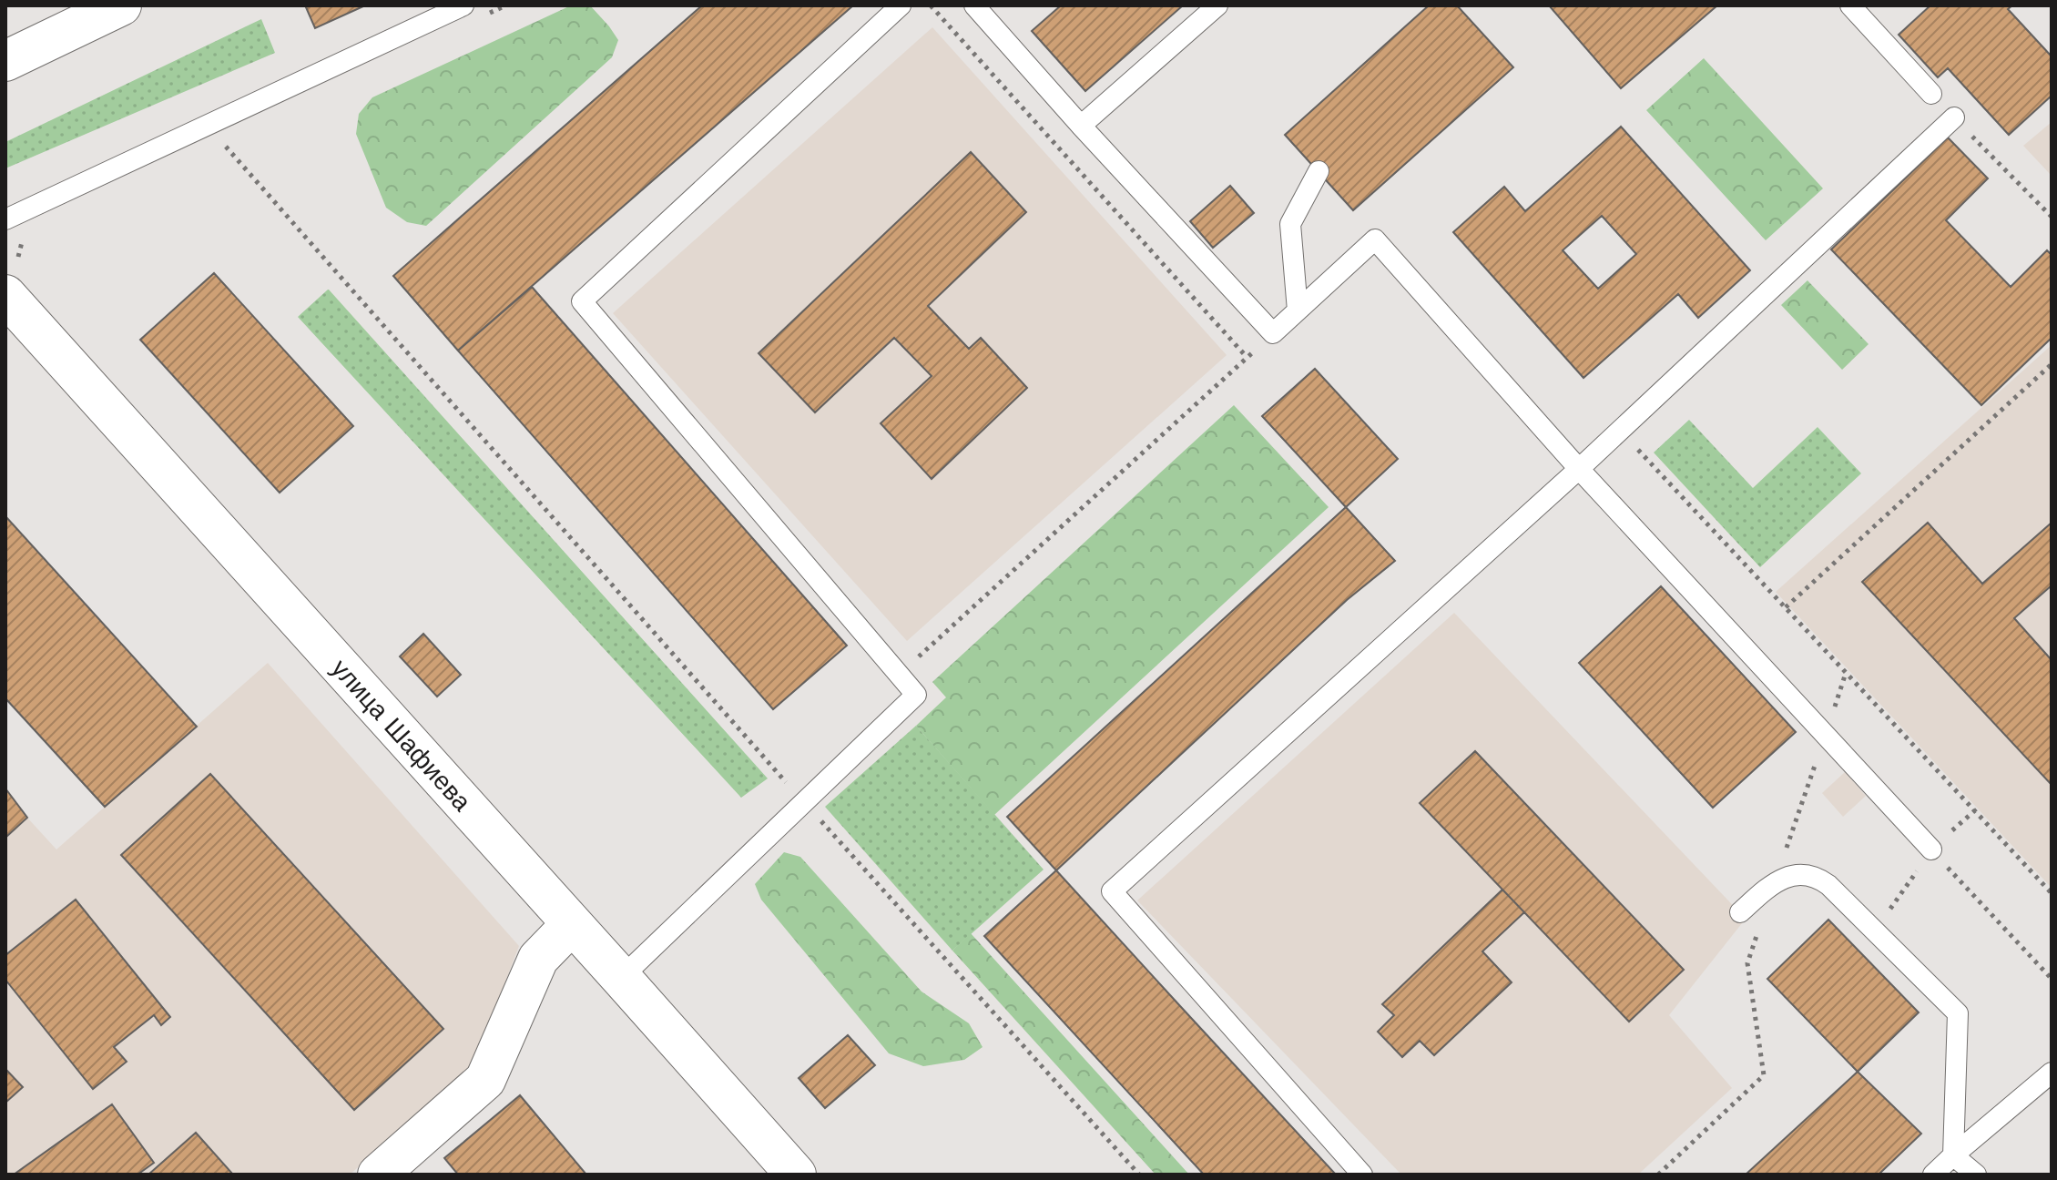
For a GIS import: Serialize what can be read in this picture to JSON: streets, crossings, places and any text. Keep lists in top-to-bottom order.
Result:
{
  "streets": {
    "street": ["улица Шафиева"]
  }
}
